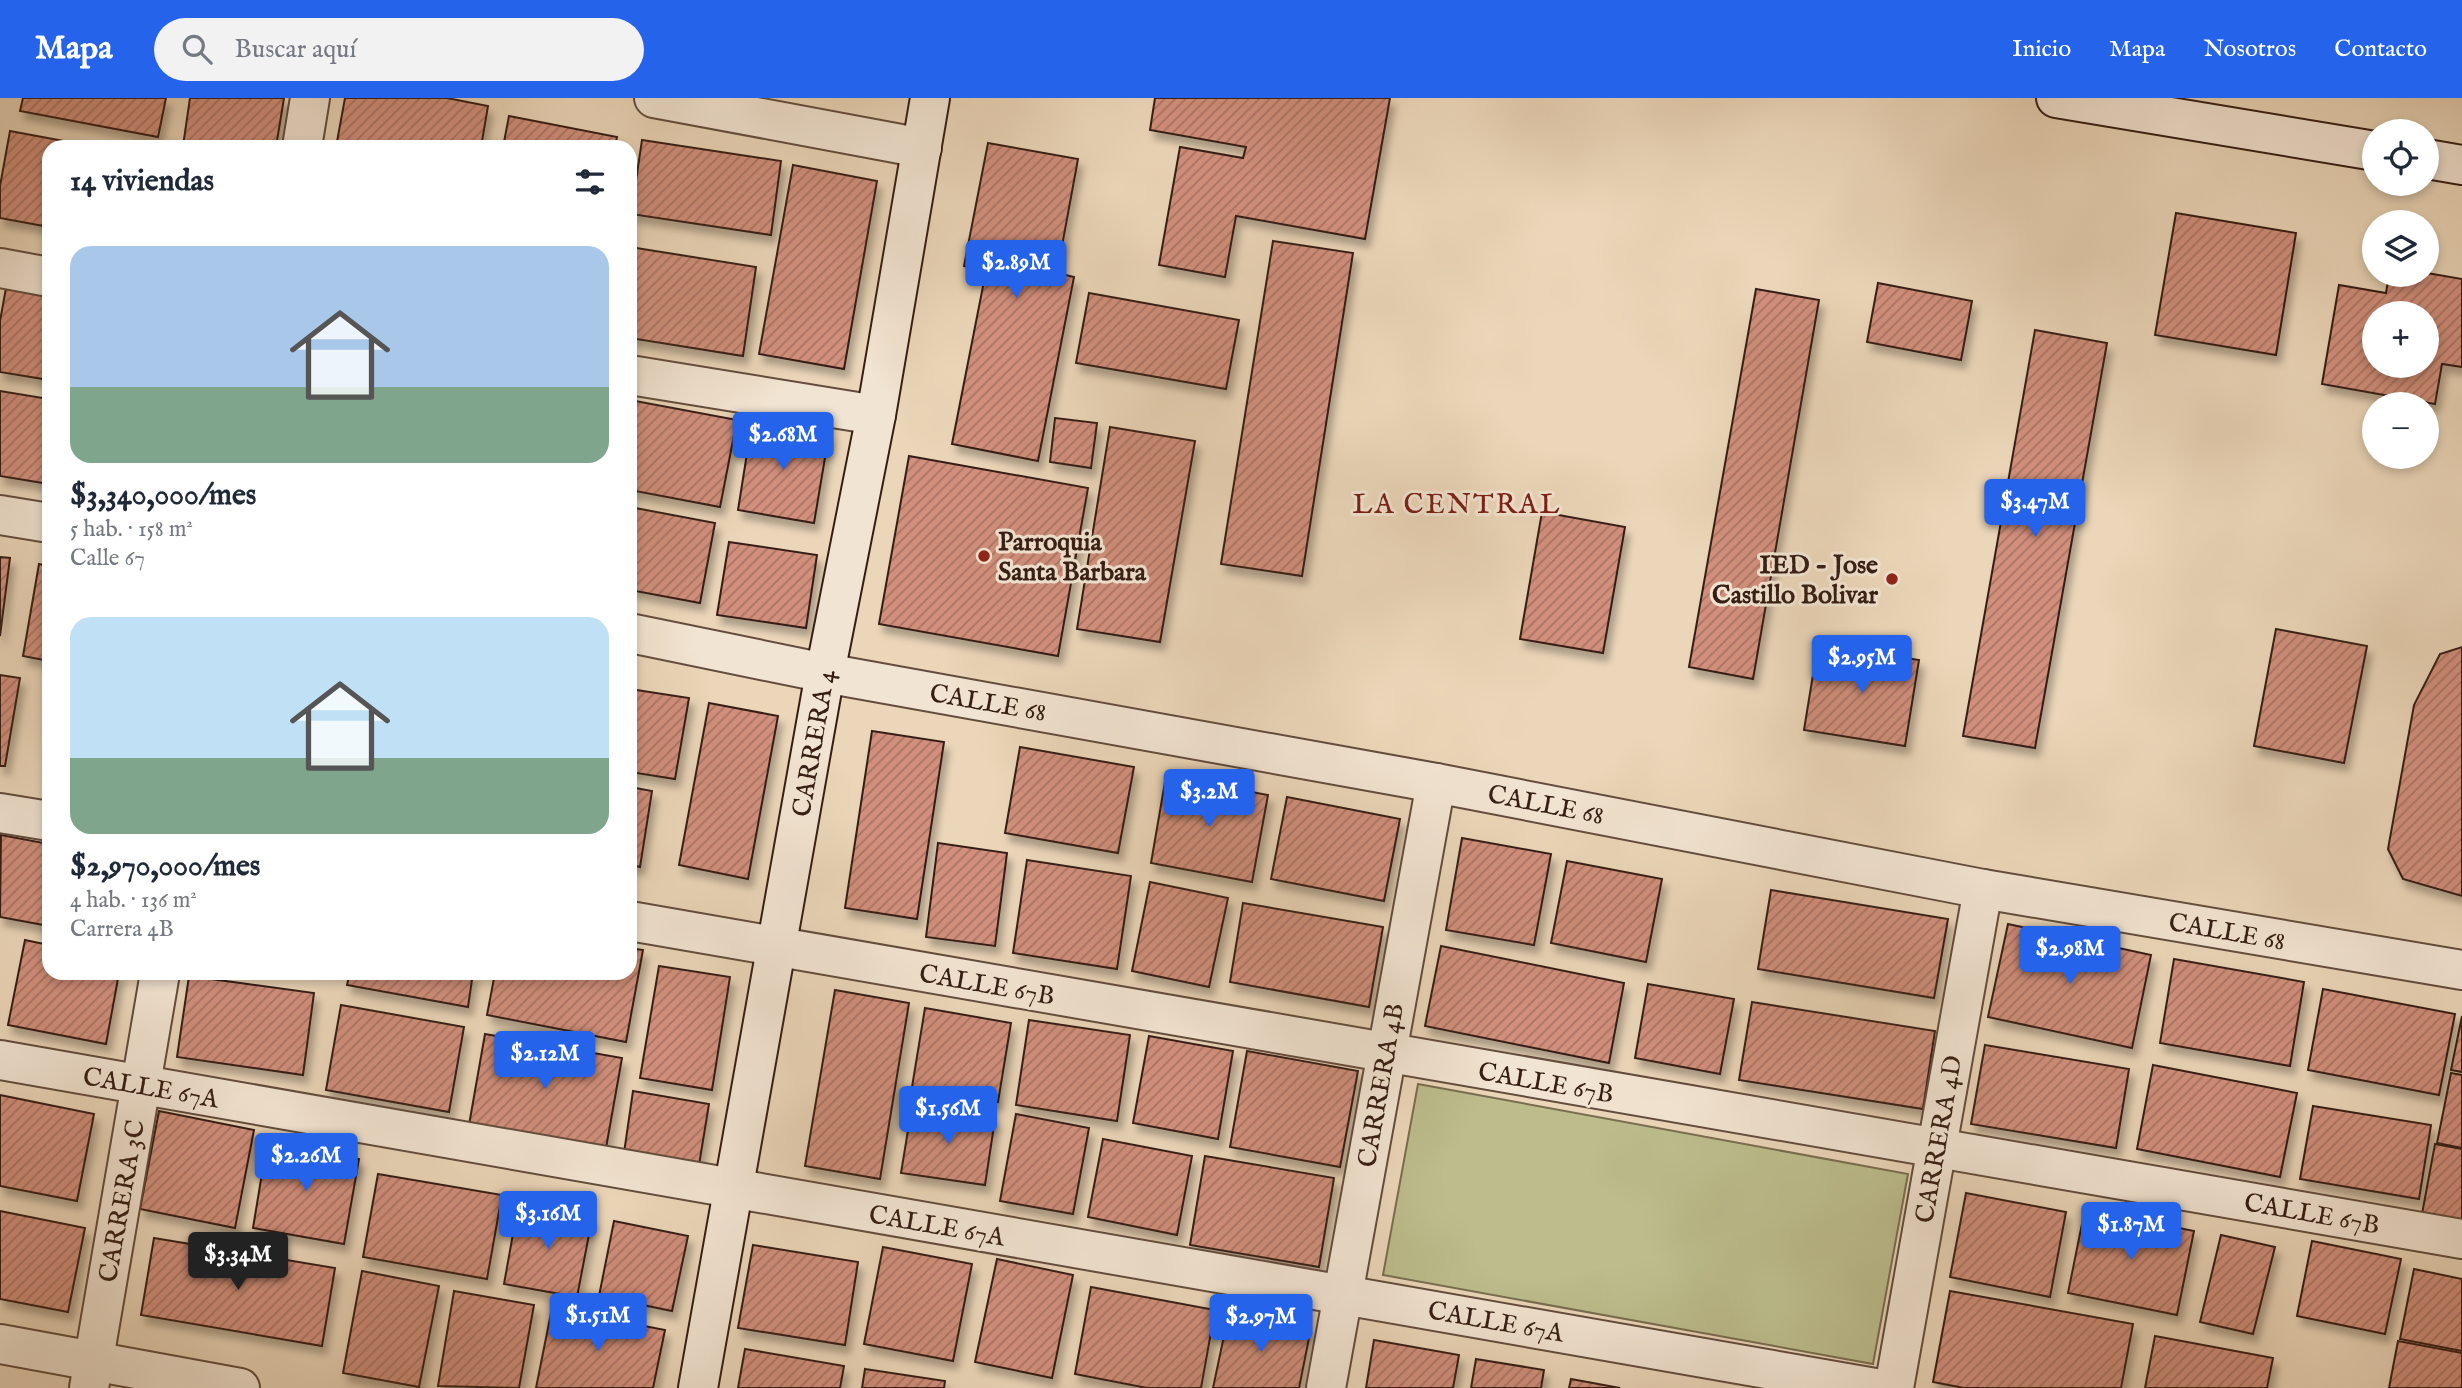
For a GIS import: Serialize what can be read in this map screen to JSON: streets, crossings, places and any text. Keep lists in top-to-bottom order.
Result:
{
  "streets": {
    "street": [
      "CALLE 68",
      "CARRERA 4",
      "CALLE 67B",
      "CARRERA 4B",
      "CALLE 67A",
      "CARRERA 4D",
      "CARRERA 3C"
    ]
  },
  "crossings": [
    ["CALLE 68", "CARRERA 4"],
    ["CALLE 68", "CARRERA 4B"],
    ["CALLE 68", "CARRERA 4D"],
    ["CARRERA 4", "CALLE 67B"],
    ["CARRERA 4", "CALLE 67A"],
    ["CALLE 67B", "CARRERA 4B"],
    ["CALLE 67B", "CARRERA 4D"],
    ["CARRERA 4B", "CALLE 67A"],
    ["CALLE 67A", "CARRERA 3C"]
  ],
  "districts": ["LA CENTRAL"],
  "places": ["Parroquia Santa Barbara", "IED - Jose Castillo Bolivar"],
  "page": {
    "header": "Mapa",
    "search": "Buscar aquí",
    "nav": [
      "Inicio",
      "Mapa",
      "Nosotros",
      "Contacto"
    ],
    "map_buttons": ["+", "−"],
    "heading": "14 viviendas",
    "list": [
      {
        "name": "$3,340,000/mes",
        "note": "5 hab. · 158 m² · Calle 67"
      },
      {
        "name": "$2,970,000/mes",
        "note": "4 hab. · 136 m² · Carrera 4B"
      }
    ],
    "price": [
      "$2.89M",
      "$2.68M",
      "$3.47M",
      "$2.95M",
      "$3.2M",
      "$2.98M",
      "$2.12M",
      "$1.56M",
      "$2.26M",
      "$3.16M",
      "$1.87M",
      "$3.34M",
      "$1.51M",
      "$2.97M"
    ]
  }
}
